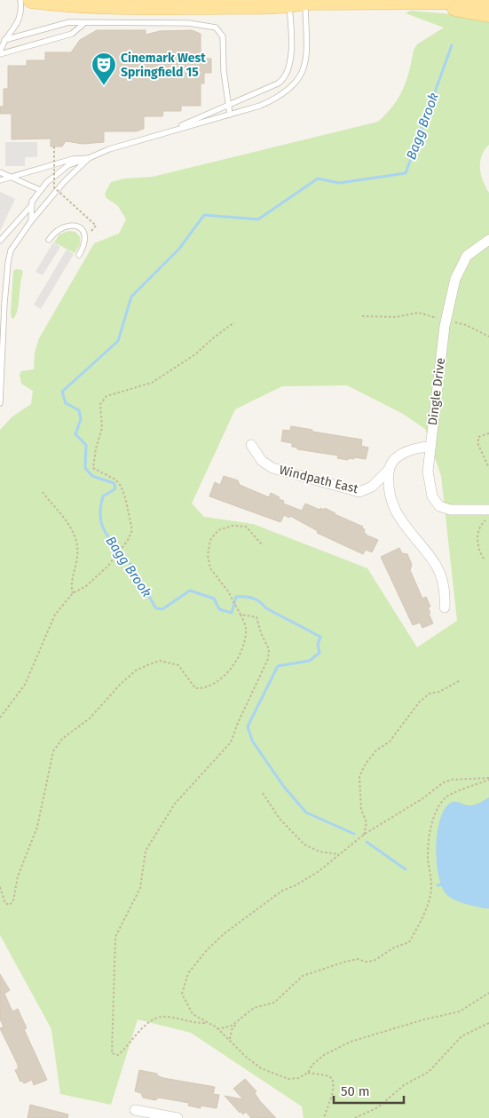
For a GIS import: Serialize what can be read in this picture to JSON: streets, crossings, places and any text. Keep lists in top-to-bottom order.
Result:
{
  "streets": {
    "street": ["Dingle Drive", "Windpath East"]
  },
  "crossings": [
    ["Dingle Drive", "Windpath East"]
  ],
  "water": ["Bagg Brook"],
  "places": {
    "theatre": ["Cinemark West Springfield 15"]
  },
  "scale_bar": "50 m"
}
